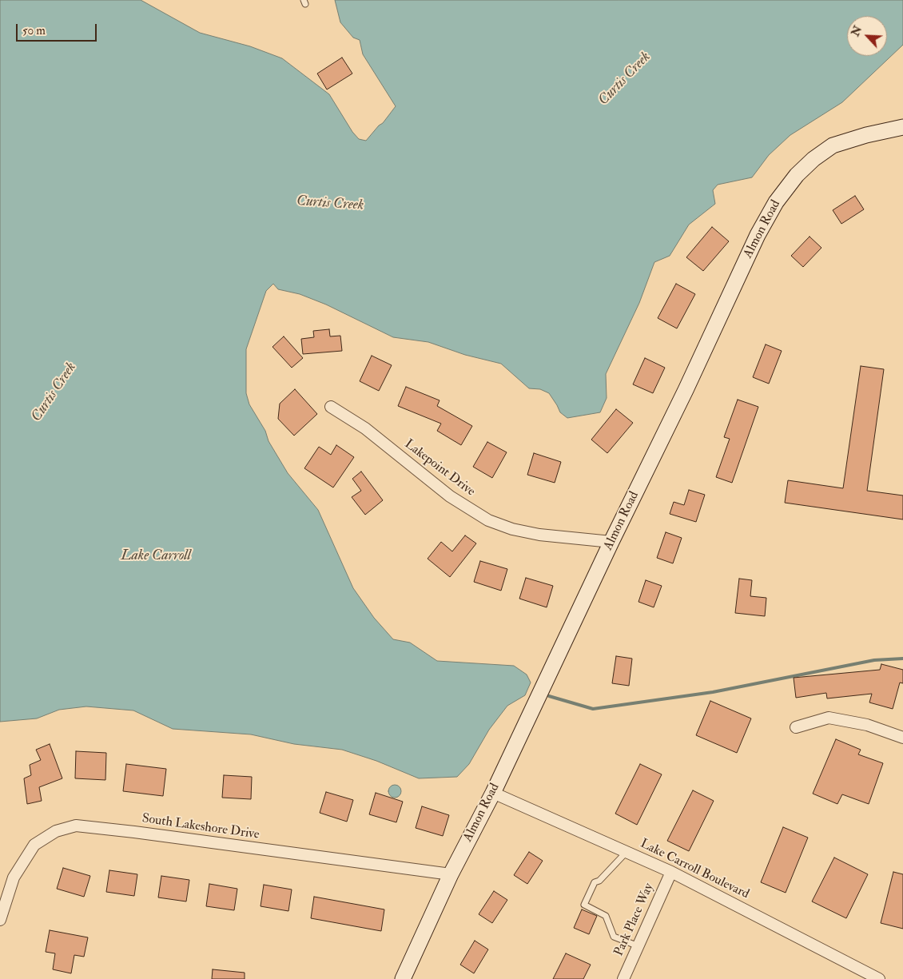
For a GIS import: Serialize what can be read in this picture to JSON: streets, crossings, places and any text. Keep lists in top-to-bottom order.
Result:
{
  "streets": {
    "street": [
      "Almon Road",
      "Lakepoint Drive",
      "South Lakeshore Drive",
      "Lake Carroll Boulevard",
      "Park Place Way"
    ]
  },
  "crossings": [
    ["Almon Road", "Lakepoint Drive"],
    ["Almon Road", "South Lakeshore Drive"],
    ["Almon Road", "Lake Carroll Boulevard"],
    ["Lake Carroll Boulevard", "Park Place Way"]
  ],
  "water": ["Curtis Creek", "Lake Carroll"],
  "scale_bar": "50 m",
  "north": "top left"
}
